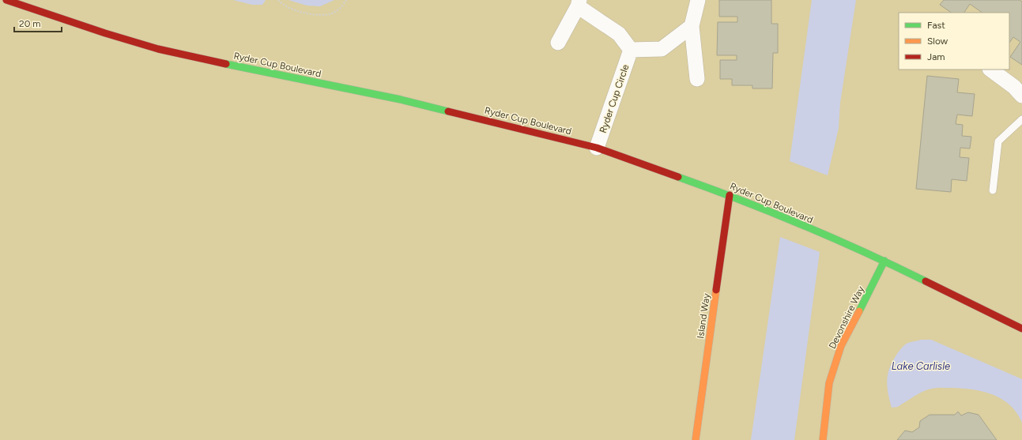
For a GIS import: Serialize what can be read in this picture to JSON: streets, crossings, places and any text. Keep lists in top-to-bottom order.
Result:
{
  "streets": {
    "street": [
      "Ryder Cup Boulevard",
      "Ryder Cup Circle",
      "Island Way",
      "Devonshire Way"
    ]
  },
  "crossings": [
    ["Ryder Cup Boulevard", "Ryder Cup Circle"],
    ["Ryder Cup Boulevard", "Island Way"],
    ["Ryder Cup Boulevard", "Devonshire Way"]
  ],
  "water": ["Lake Carlisle"],
  "legend": ["Fast", "Slow", "Jam"],
  "scale_bar": "20 m"
}
